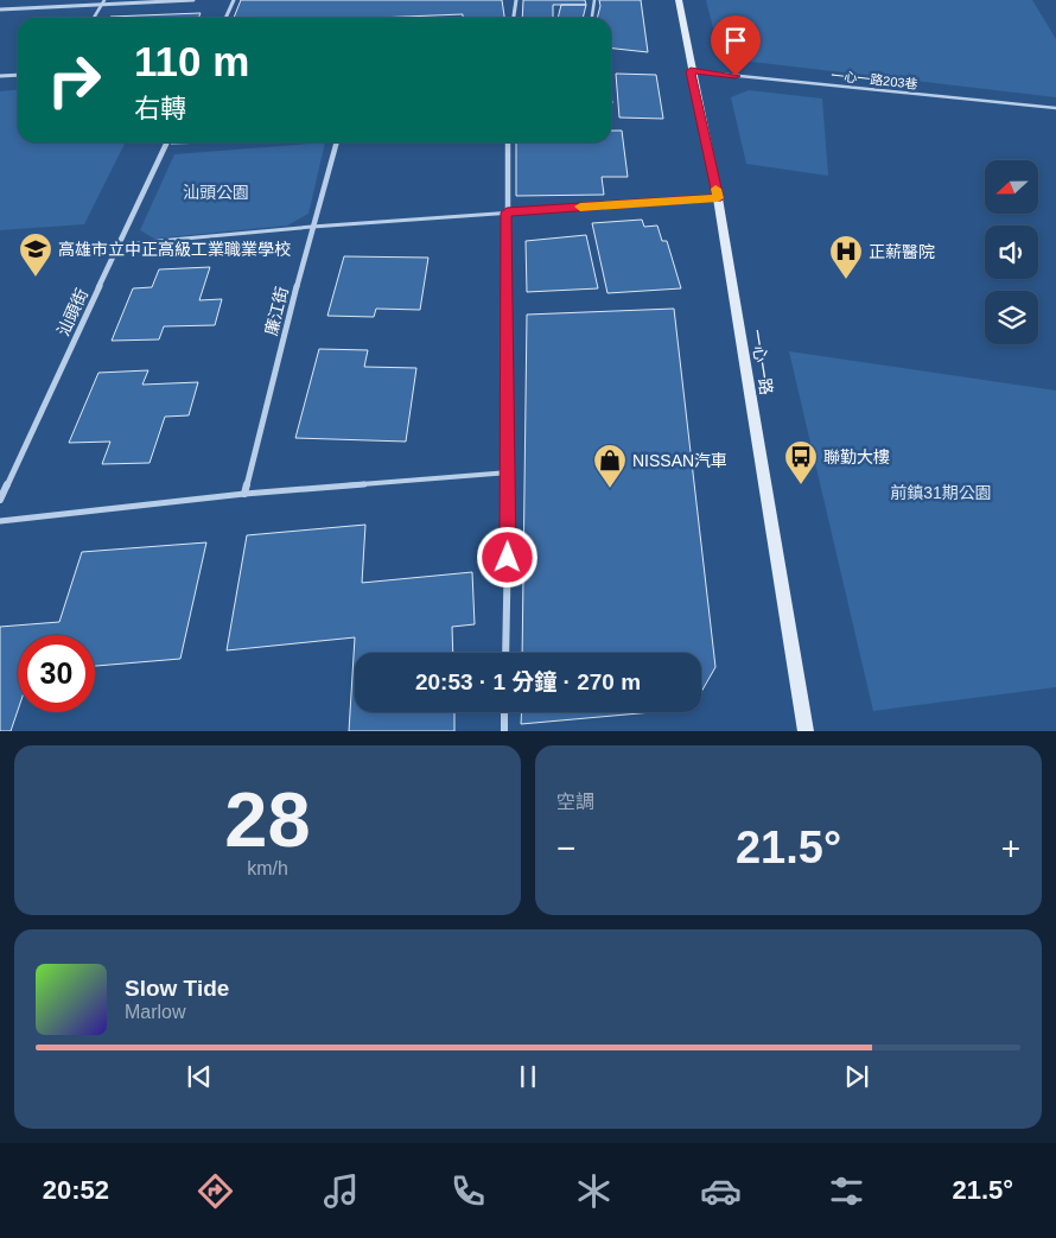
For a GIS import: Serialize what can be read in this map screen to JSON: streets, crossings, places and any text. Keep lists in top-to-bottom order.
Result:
{
  "streets": {
    "street": ["廉江街", "汕頭街", "一心一路"],
    "lane": ["一心一路203巷"]
  },
  "crossings": [
    ["一心一路203巷", "一心一路"]
  ],
  "parks": ["汕頭公園", "前鎮31期公園"],
  "places": {
    "school or university": ["高雄市立中正高級工業職業學校"],
    "hospital": ["正薪醫院"],
    "bus stop": ["聯勤大樓"],
    "shop": ["NISSAN汽車"]
  },
  "north": "left",
  "page": {
    "turn": ["110 m", "右轉"],
    "limit": "30",
    "trip": "20:53 · 1 分鐘 · 270 m",
    "tile": [
      ["28", "km/h"],
      "空調"
    ],
    "heat": ["−", "21.5°", "+"],
    "song": ["Slow Tide", "Marlow"],
    "tabs": ["20:52", "21.5°"]
  }
}
